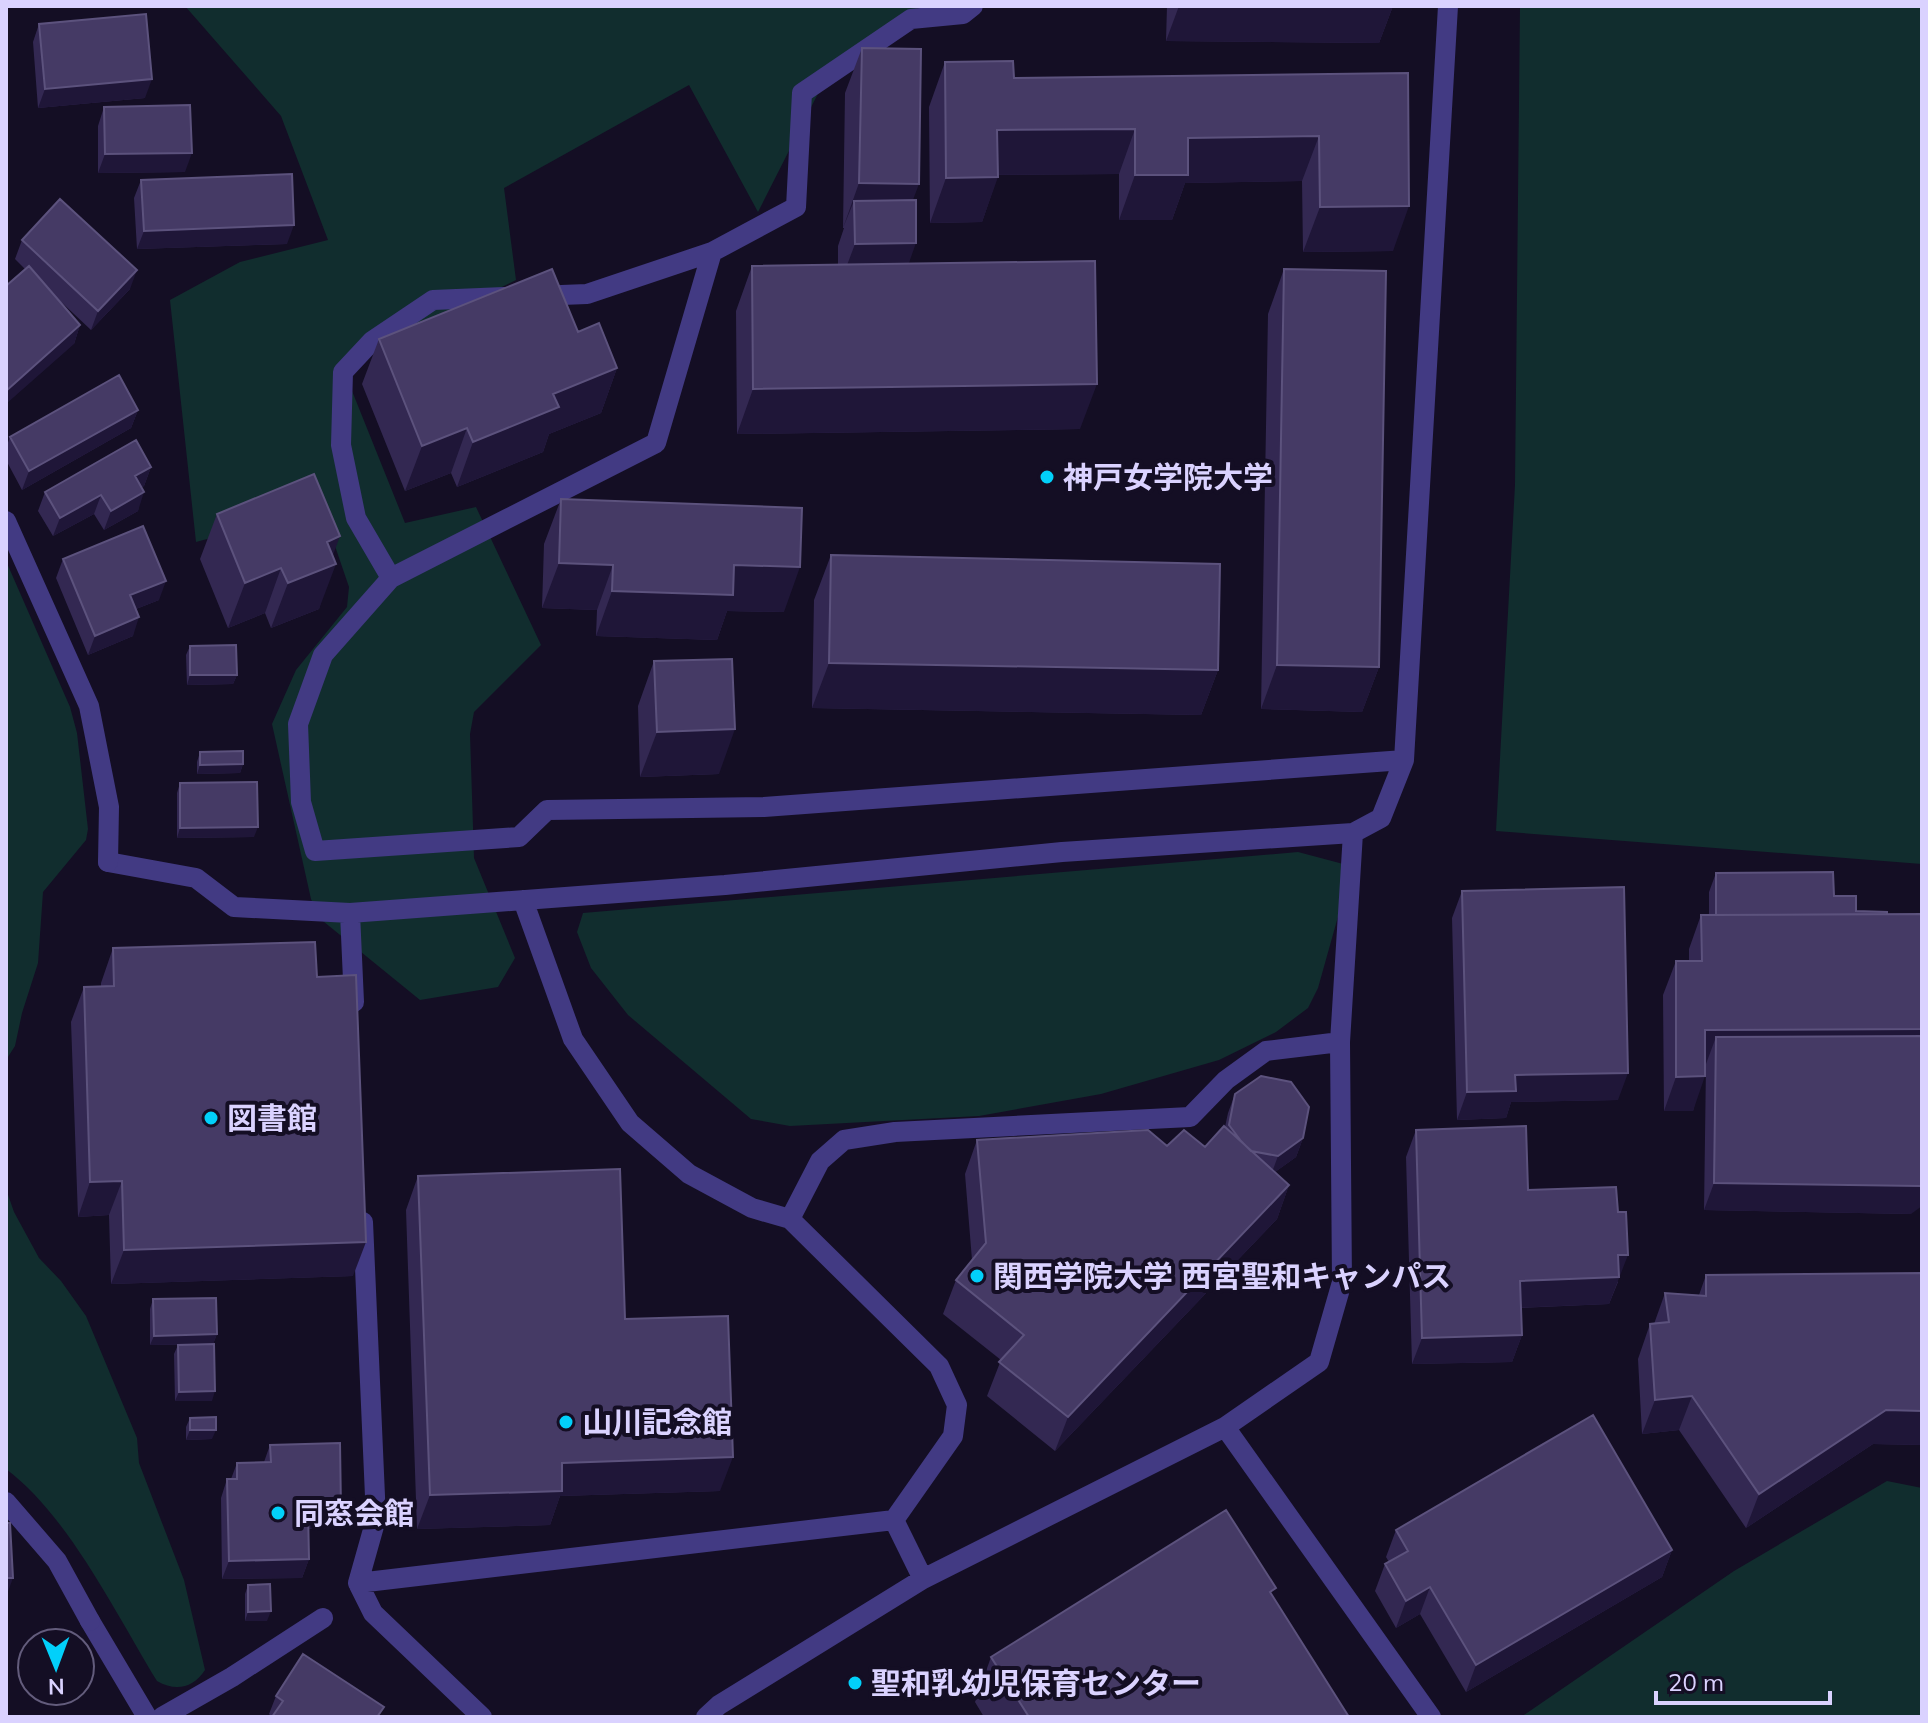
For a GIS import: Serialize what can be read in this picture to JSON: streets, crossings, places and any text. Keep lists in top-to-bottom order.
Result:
{
  "places": [
    "神戸女学院大学",
    "図書館",
    "関西学院大学 西宮聖和キャンパス",
    "山川記念館",
    "同窓会館",
    "聖和乳幼児保育センター"
  ],
  "scale_bar": "20 m",
  "north": "bottom"
}
